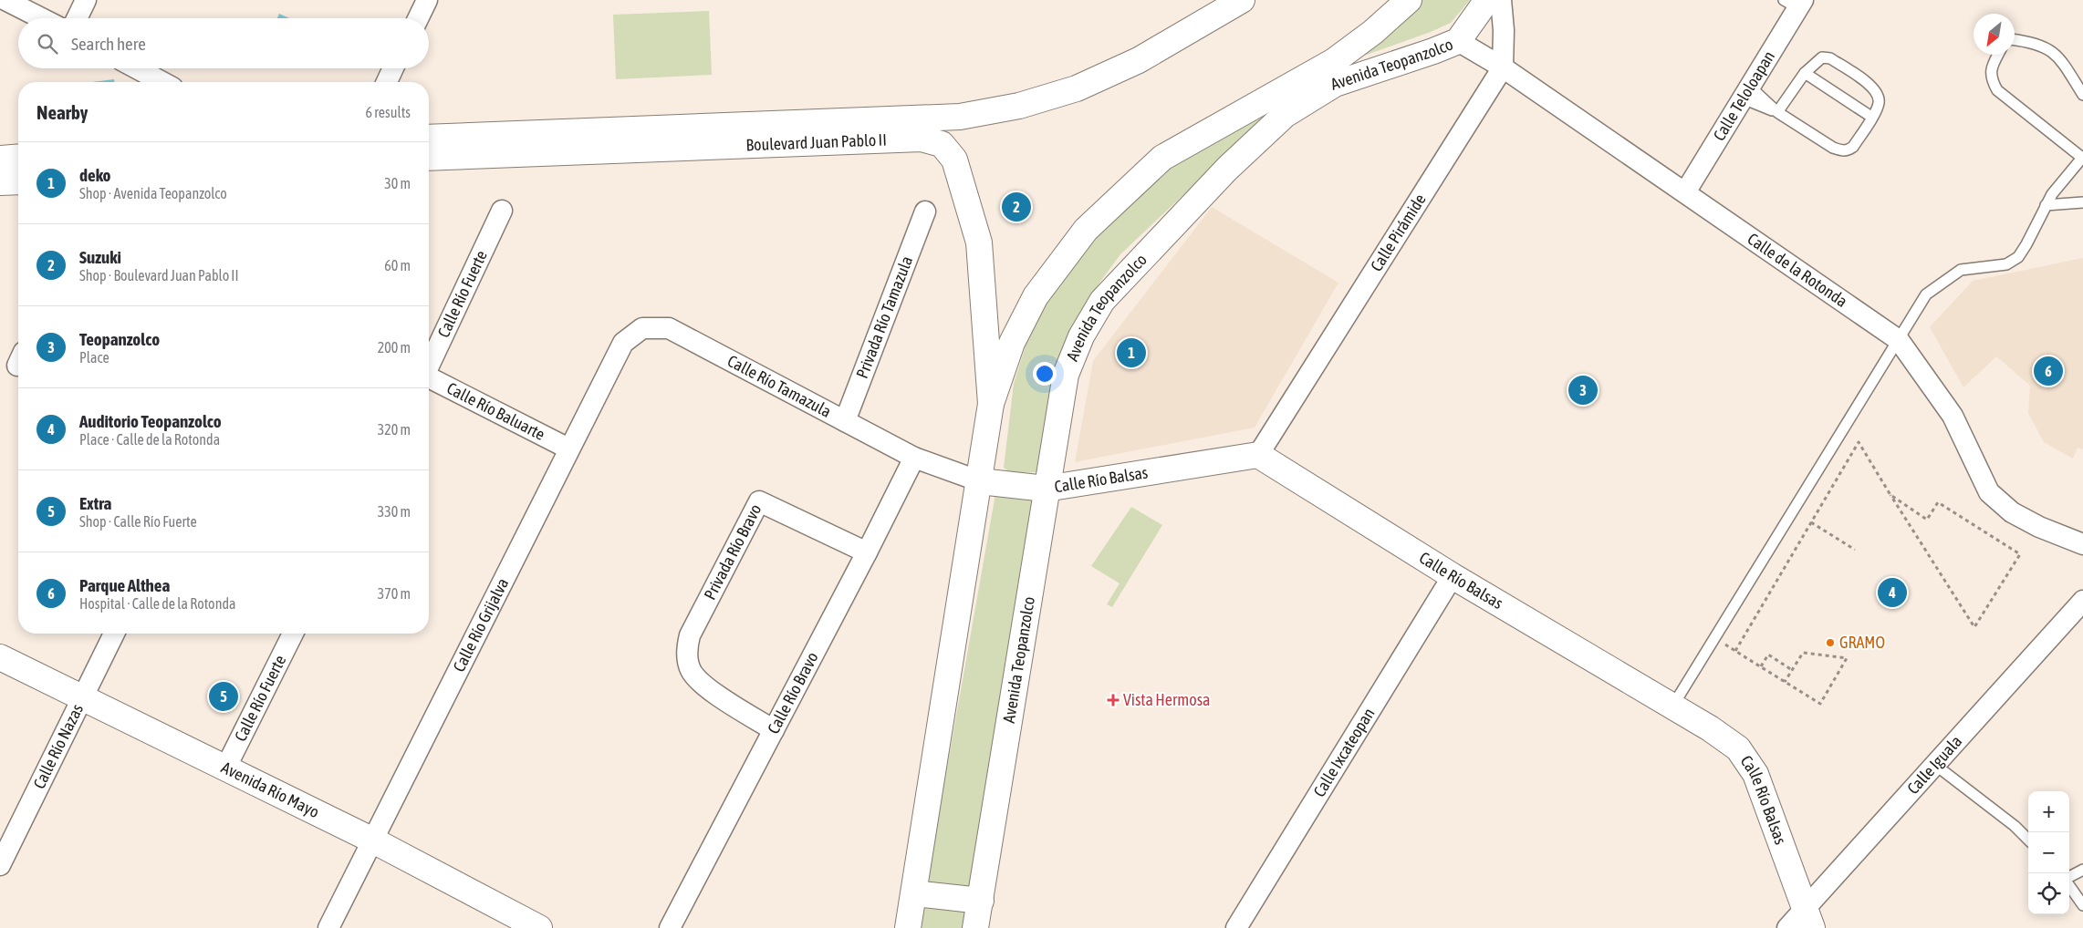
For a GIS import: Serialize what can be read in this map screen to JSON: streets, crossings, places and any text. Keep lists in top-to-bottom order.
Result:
{
  "streets": {
    "street": [
      "Avenida Teopanzolco",
      "Calle Teloloapan",
      "Boulevard Juan Pablo II",
      "Calle Pirámide",
      "Calle de la Rotonda",
      "Calle Río Fuerte",
      "Privada Río Tamazula",
      "Calle Río Tamazula",
      "Calle Río Baluarte",
      "Calle Río Balsas",
      "Privada Río Bravo",
      "Calle Río Grijalva",
      "Calle Río Bravo",
      "Calle Río Nazas",
      "Calle Ixcateopan",
      "Calle Iguala",
      "Avenida Río Mayo"
    ]
  },
  "crossings": [
    ["Avenida Teopanzolco", "Boulevard Juan Pablo II"],
    ["Avenida Teopanzolco", "Calle de la Rotonda"],
    ["Avenida Teopanzolco", "Calle Río Tamazula"],
    ["Avenida Teopanzolco", "Calle Río Balsas"],
    ["Calle Teloloapan", "Calle de la Rotonda"],
    ["Calle Pirámide", "Calle de la Rotonda"],
    ["Calle Pirámide", "Calle Río Balsas"],
    ["Calle Río Fuerte", "Avenida Río Mayo"],
    ["Privada Río Tamazula", "Calle Río Tamazula"],
    ["Calle Río Tamazula", "Calle Río Balsas"],
    ["Calle Río Tamazula", "Calle Río Grijalva"],
    ["Calle Río Tamazula", "Calle Río Bravo"],
    ["Calle Río Baluarte", "Calle Río Grijalva"],
    ["Calle Río Balsas", "Calle Ixcateopan"],
    ["Calle Río Balsas", "Calle Iguala"],
    ["Privada Río Bravo", "Calle Río Bravo"],
    ["Calle Río Grijalva", "Avenida Río Mayo"],
    ["Calle Río Nazas", "Avenida Río Mayo"]
  ],
  "places": {
    "other": ["GRAMO"],
    "health": ["Vista Hermosa"]
  },
  "north": "bottom left",
  "page": {
    "search": "Search here",
    "heading": ["Nearby", "6 results"],
    "list": [
      {
        "mark": "1",
        "name": "deko",
        "note": "Shop · Avenida Teopanzolco",
        "value": "30 m"
      },
      {
        "mark": "2",
        "name": "Suzuki",
        "note": "Shop · Boulevard Juan Pablo II",
        "value": "60 m"
      },
      {
        "mark": "3",
        "name": "Teopanzolco",
        "note": "Place",
        "value": "200 m"
      },
      {
        "mark": "4",
        "name": "Auditorio Teopanzolco",
        "note": "Place · Calle de la Rotonda",
        "value": "320 m"
      },
      {
        "mark": "5",
        "name": "Extra",
        "note": "Shop · Calle Río Fuerte",
        "value": "330 m"
      },
      {
        "mark": "6",
        "name": "Parque Althea",
        "note": "Hospital · Calle de la Rotonda",
        "value": "370 m"
      }
    ],
    "pins": [
      "2",
      "1",
      "6",
      "3",
      "4",
      "5"
    ],
    "map_buttons": ["+", "−"]
  }
}
